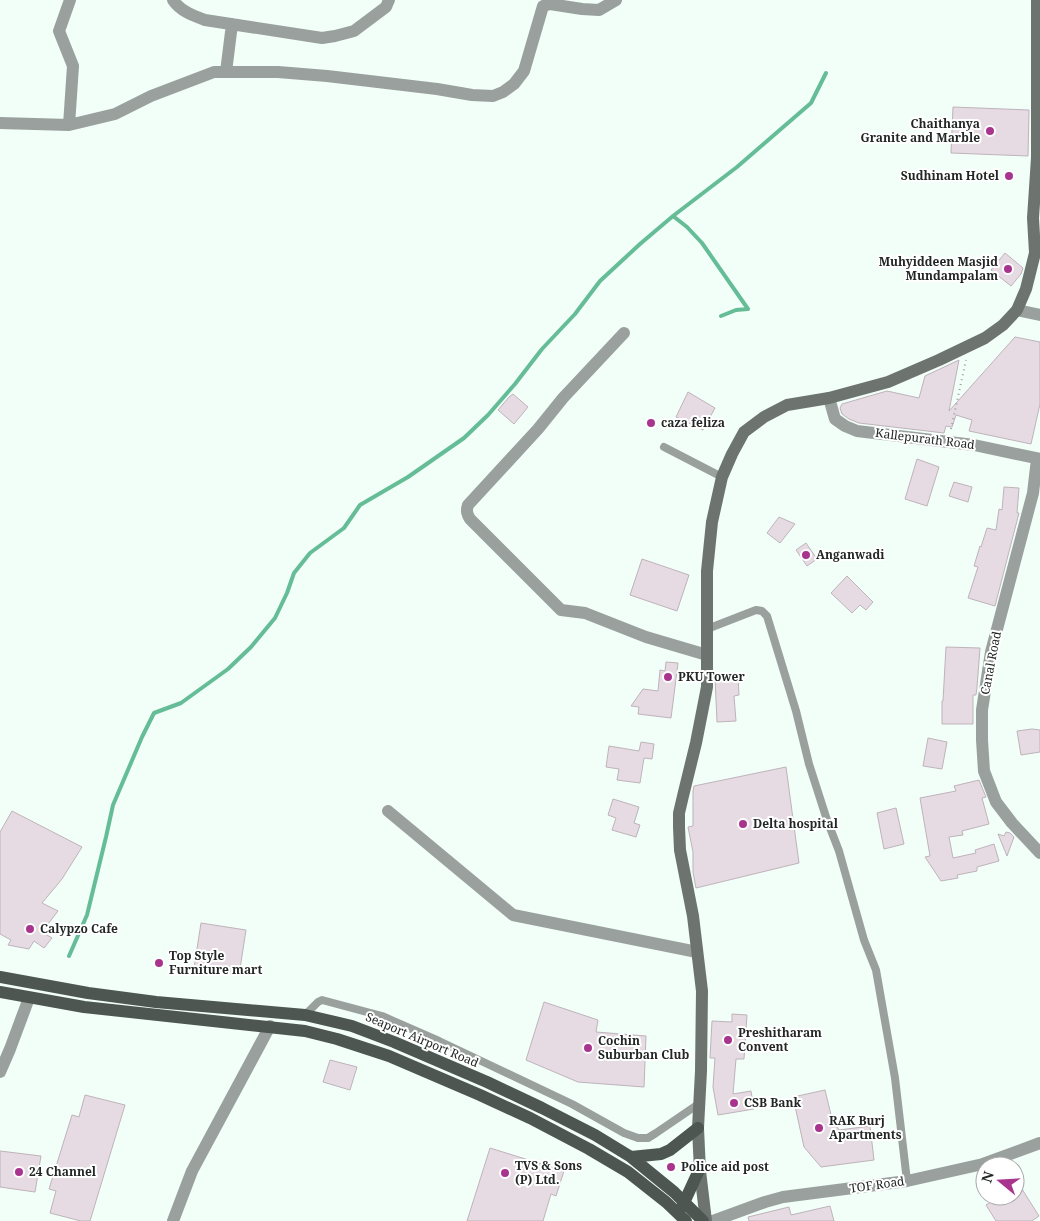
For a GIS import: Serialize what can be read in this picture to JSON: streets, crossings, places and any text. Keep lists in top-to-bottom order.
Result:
{
  "streets": {
    "main road": ["Seaport Airport Road"],
    "street": ["Kallepurath Road", "Canal Road", "TOF Road"]
  },
  "crossings": [
    ["Kallepurath Road", "Canal Road"]
  ],
  "places": [
    "Chaithanya Granite and Marble",
    "Sudhinam Hotel",
    "Muhyiddeen Masjid Mundampalam",
    "caza feliza",
    "Anganwadi",
    "PKU Tower",
    "Delta hospital",
    "Calypzo Cafe",
    "Top Style Furniture mart",
    "Preshitharam Convent",
    "Cochin Suburban Club",
    "CSB Bank",
    "RAK Burj Apartments",
    "Police aid post",
    "24 Channel",
    "TVS & Sons (P) Ltd."
  ],
  "north": "left"
}
